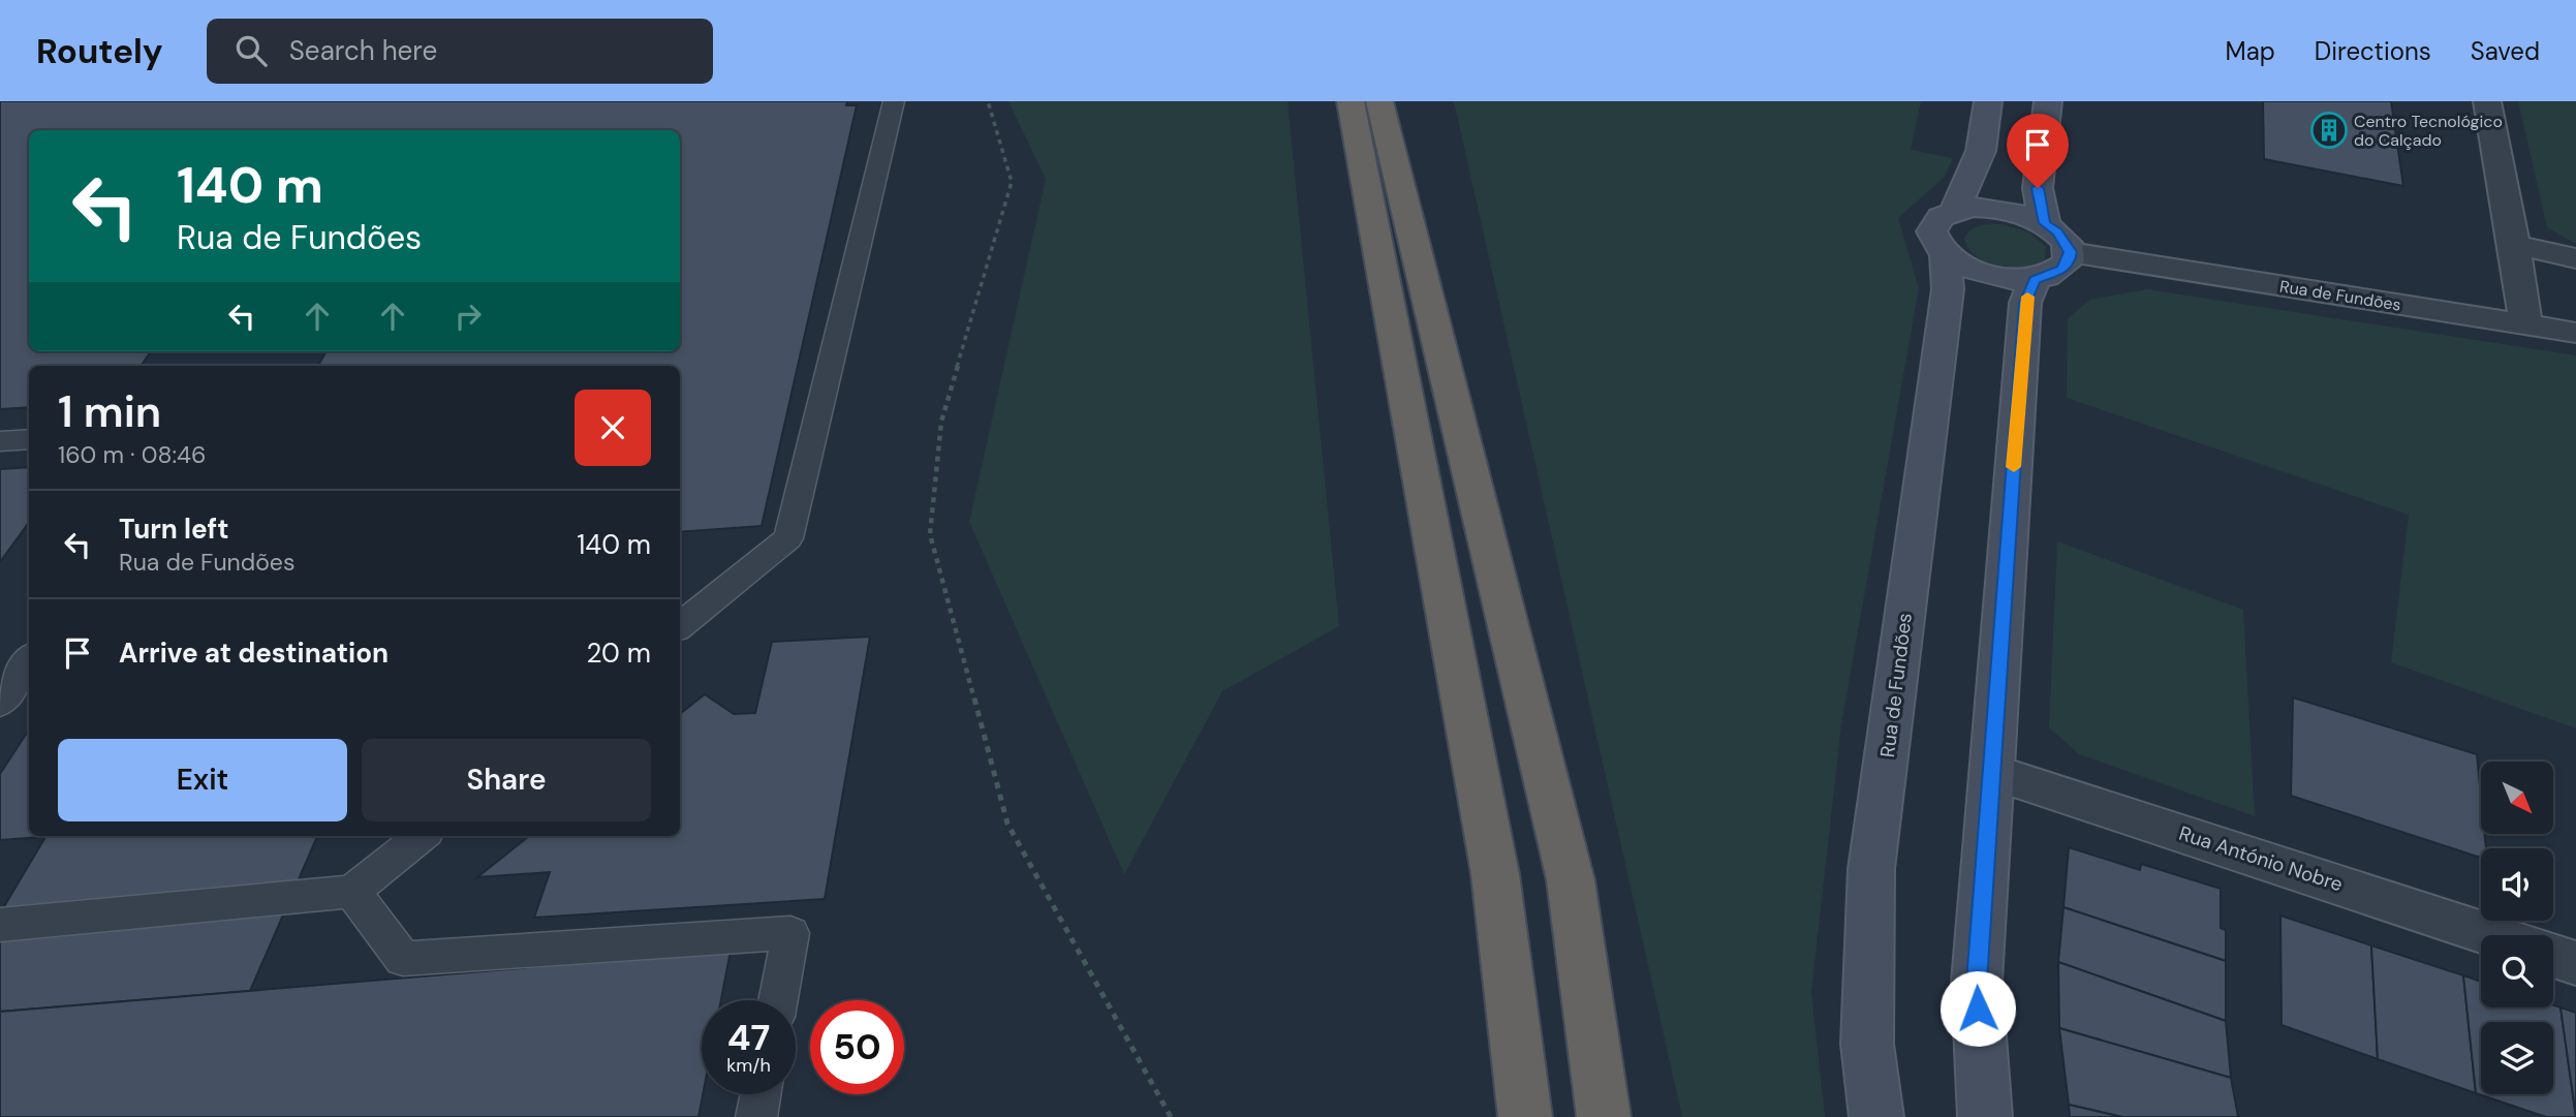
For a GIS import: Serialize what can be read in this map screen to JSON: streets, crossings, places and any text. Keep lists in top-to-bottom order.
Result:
{
  "streets": {
    "main road": ["Rua de Fundões"],
    "street": ["Rua António Nobre"]
  },
  "places": {
    "building": ["Centro Tecnológico do Calçado"]
  },
  "north": "bottom right",
  "page": {
    "header": "Routely",
    "search": "Search here",
    "nav": ["Map", "Directions", "Saved"],
    "turn": ["140 m", "Rua de Fundões"],
    "heading": ["1 min", "160 m · 08:46"],
    "list": [
      {
        "name": "Turn left",
        "note": "Rua de Fundões",
        "value": "140 m"
      },
      {
        "name": "Arrive at destination",
        "value": "20 m"
      }
    ],
    "buttons": ["Exit", "Share"],
    "speed": "47 km/h",
    "limit": "50"
  }
}
